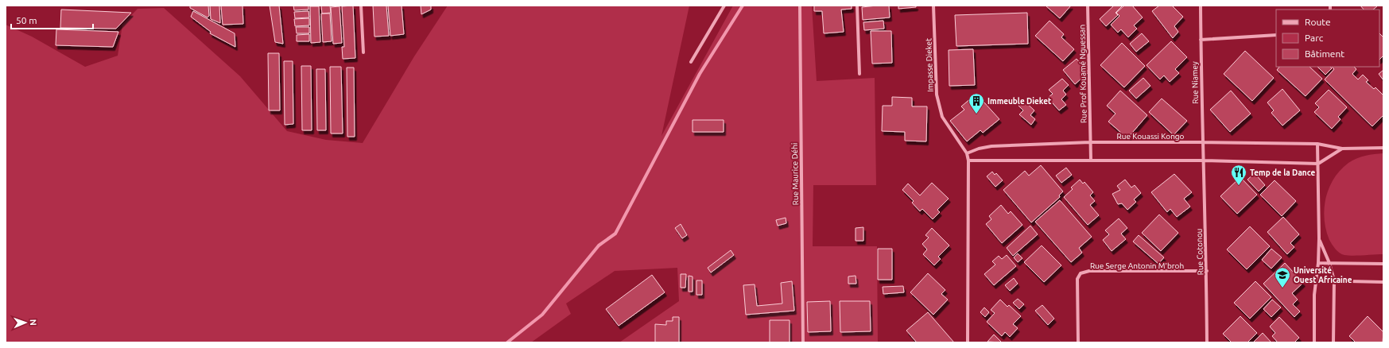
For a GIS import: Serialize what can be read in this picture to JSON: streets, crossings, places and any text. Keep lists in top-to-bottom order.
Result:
{
  "streets": {
    "street": [
      "Impasse Dieket",
      "Rue Prof Kouamé Nguessan",
      "Rue Niamey",
      "Rue Kouassi Kongo",
      "Rue Maurice Déhi",
      "Rue Cotonou",
      "Rue Serge Antonin M'broh"
    ]
  },
  "crossings": [
    ["Impasse Dieket", "Rue Kouassi Kongo"],
    ["Rue Prof Kouamé Nguessan", "Rue Kouassi Kongo"],
    ["Rue Niamey", "Rue Kouassi Kongo"],
    ["Rue Niamey", "Rue Cotonou"],
    ["Rue Cotonou", "Rue Serge Antonin M'broh"]
  ],
  "places": {
    "building": ["Immeuble Dieket"],
    "restaurant": ["Temp de la Dance"],
    "school or university": ["Université Ouest Africaine"]
  },
  "legend": ["Route", "Parc", "Bâtiment"],
  "scale_bar": "50 m",
  "north": "right"
}
